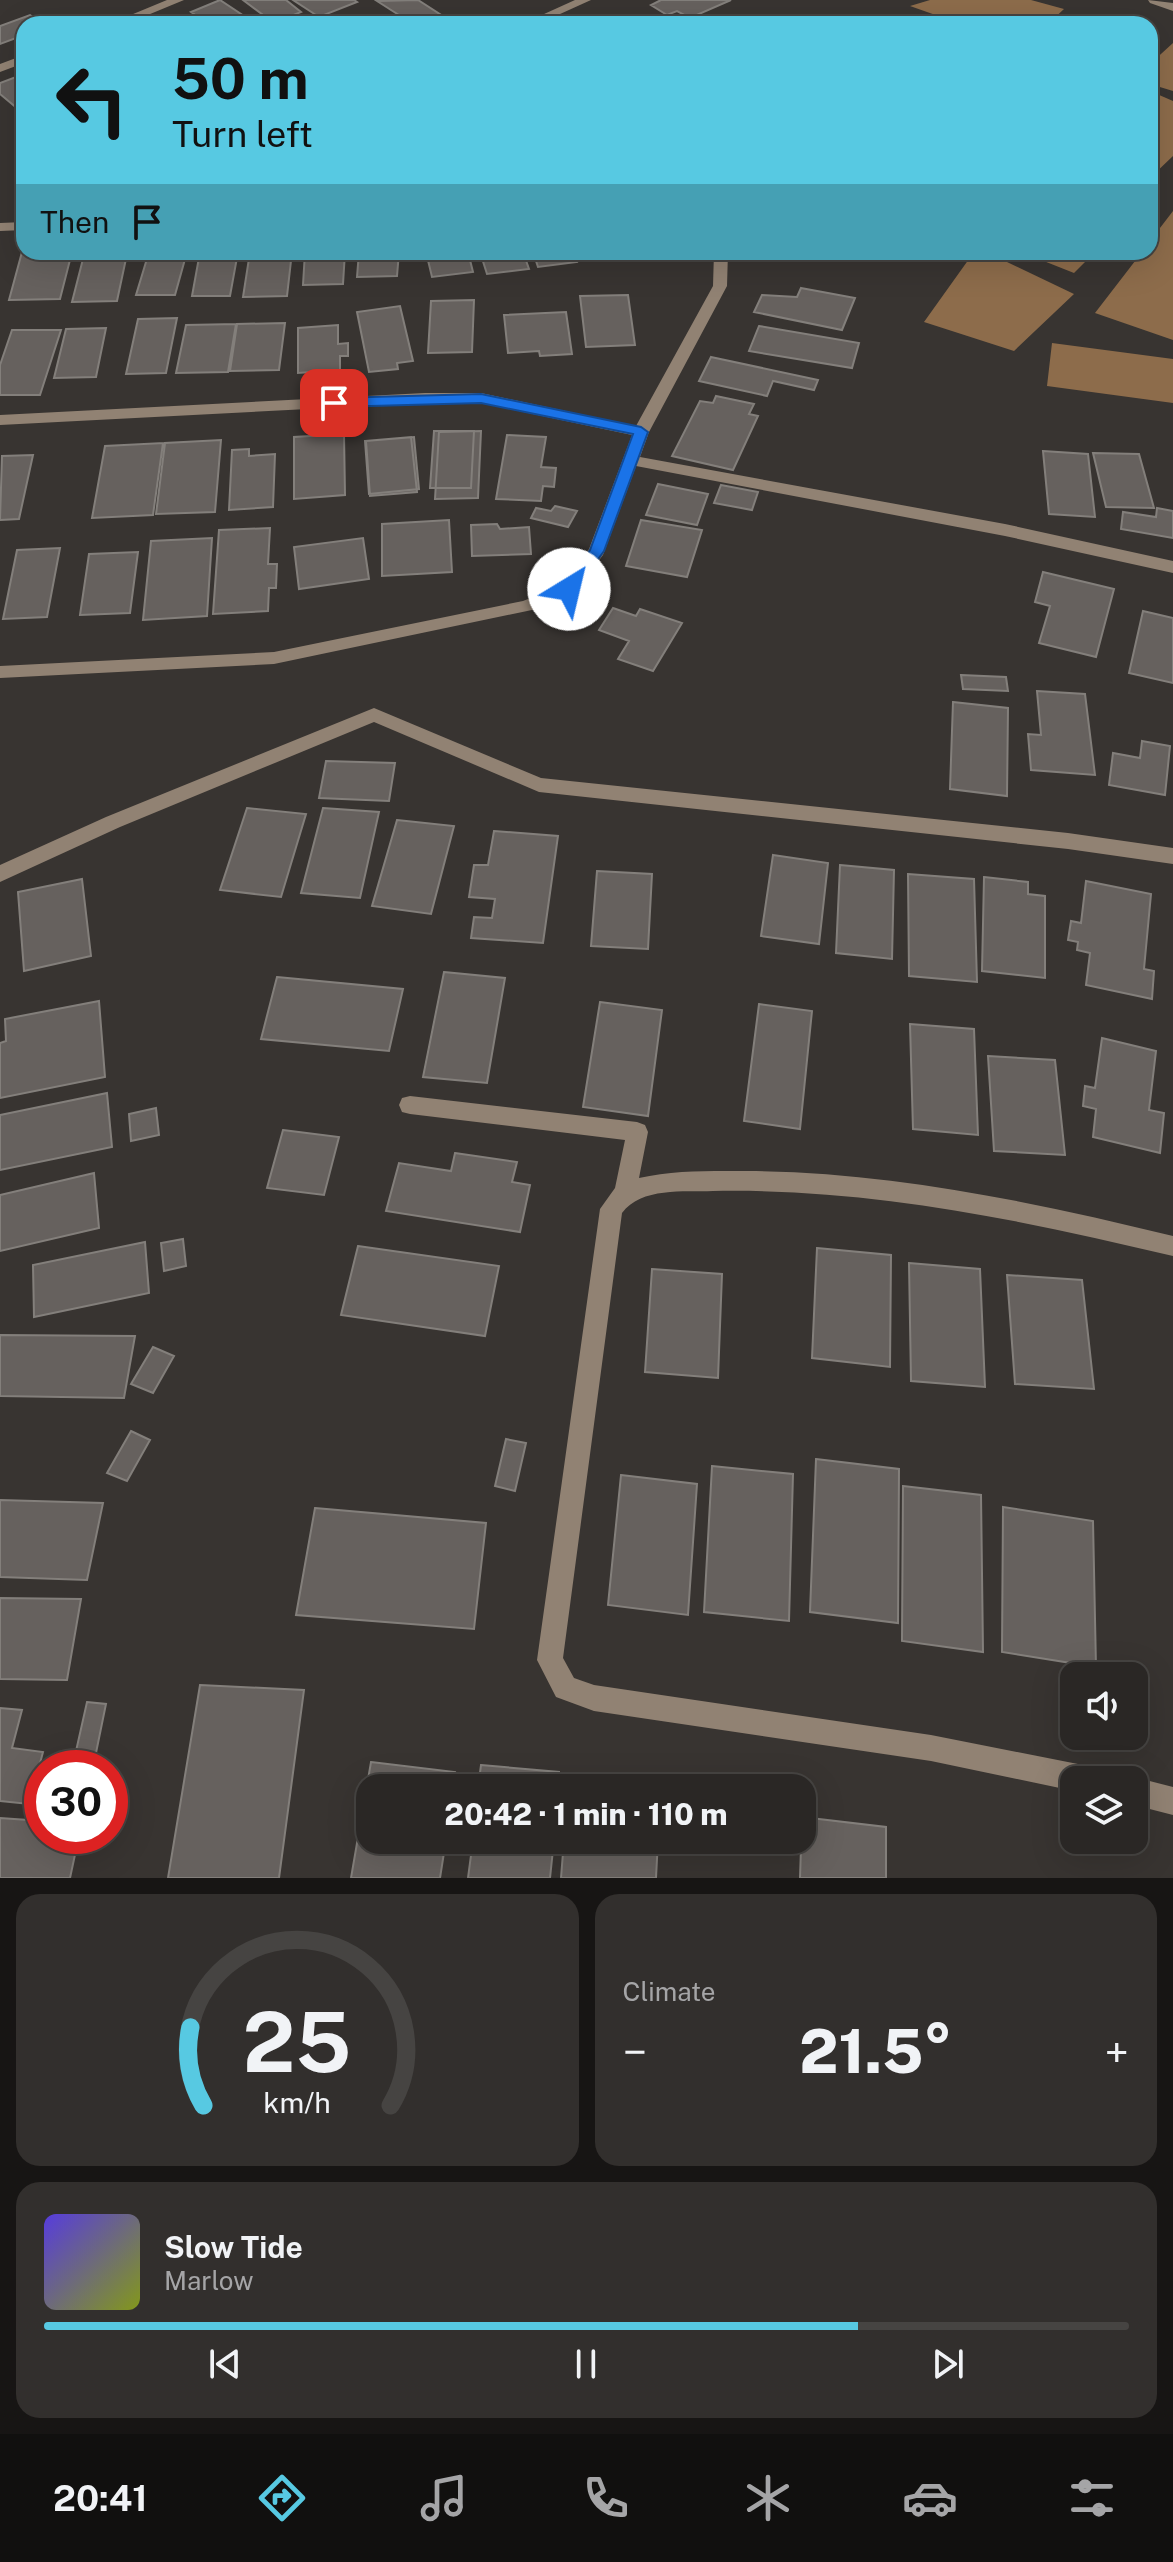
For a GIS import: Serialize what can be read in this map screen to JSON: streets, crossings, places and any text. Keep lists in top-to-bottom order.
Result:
{
  "page": {
    "turn": ["50 m", "Turn left"],
    "then": "Then",
    "limit": "30",
    "trip": "20:42 · 1 min · 110 m",
    "tile": "Climate",
    "heat": ["−", "21.5°", "+"],
    "song": ["Slow Tide", "Marlow"],
    "tabs": "20:41",
    "gauge": ["25", "km/h"]
  }
}
